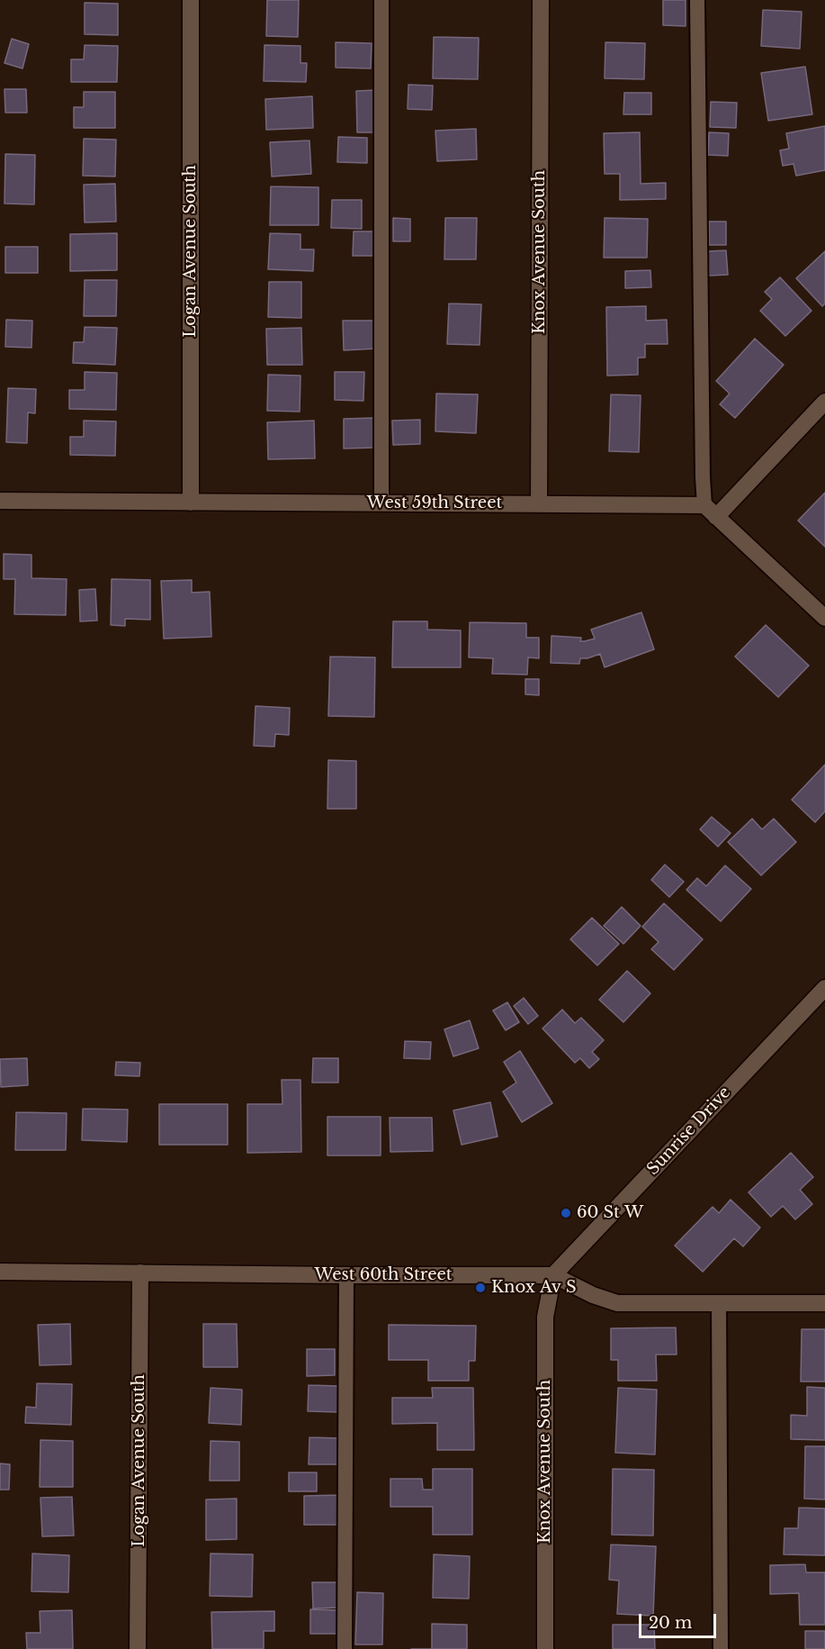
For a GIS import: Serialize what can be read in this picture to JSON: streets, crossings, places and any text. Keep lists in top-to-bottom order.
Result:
{
  "streets": {
    "street": [
      "Logan Avenue South",
      "Knox Avenue South",
      "West 59th Street",
      "Sunrise Drive",
      "West 60th Street"
    ]
  },
  "crossings": [
    ["Logan Avenue South", "West 59th Street"],
    ["Logan Avenue South", "West 60th Street"],
    ["Knox Avenue South", "West 59th Street"],
    ["Knox Avenue South", "Sunrise Drive"],
    ["Knox Avenue South", "West 60th Street"],
    ["Sunrise Drive", "West 60th Street"]
  ],
  "places": ["60 St W", "Knox Av S"],
  "scale_bar": "20 m"
}
